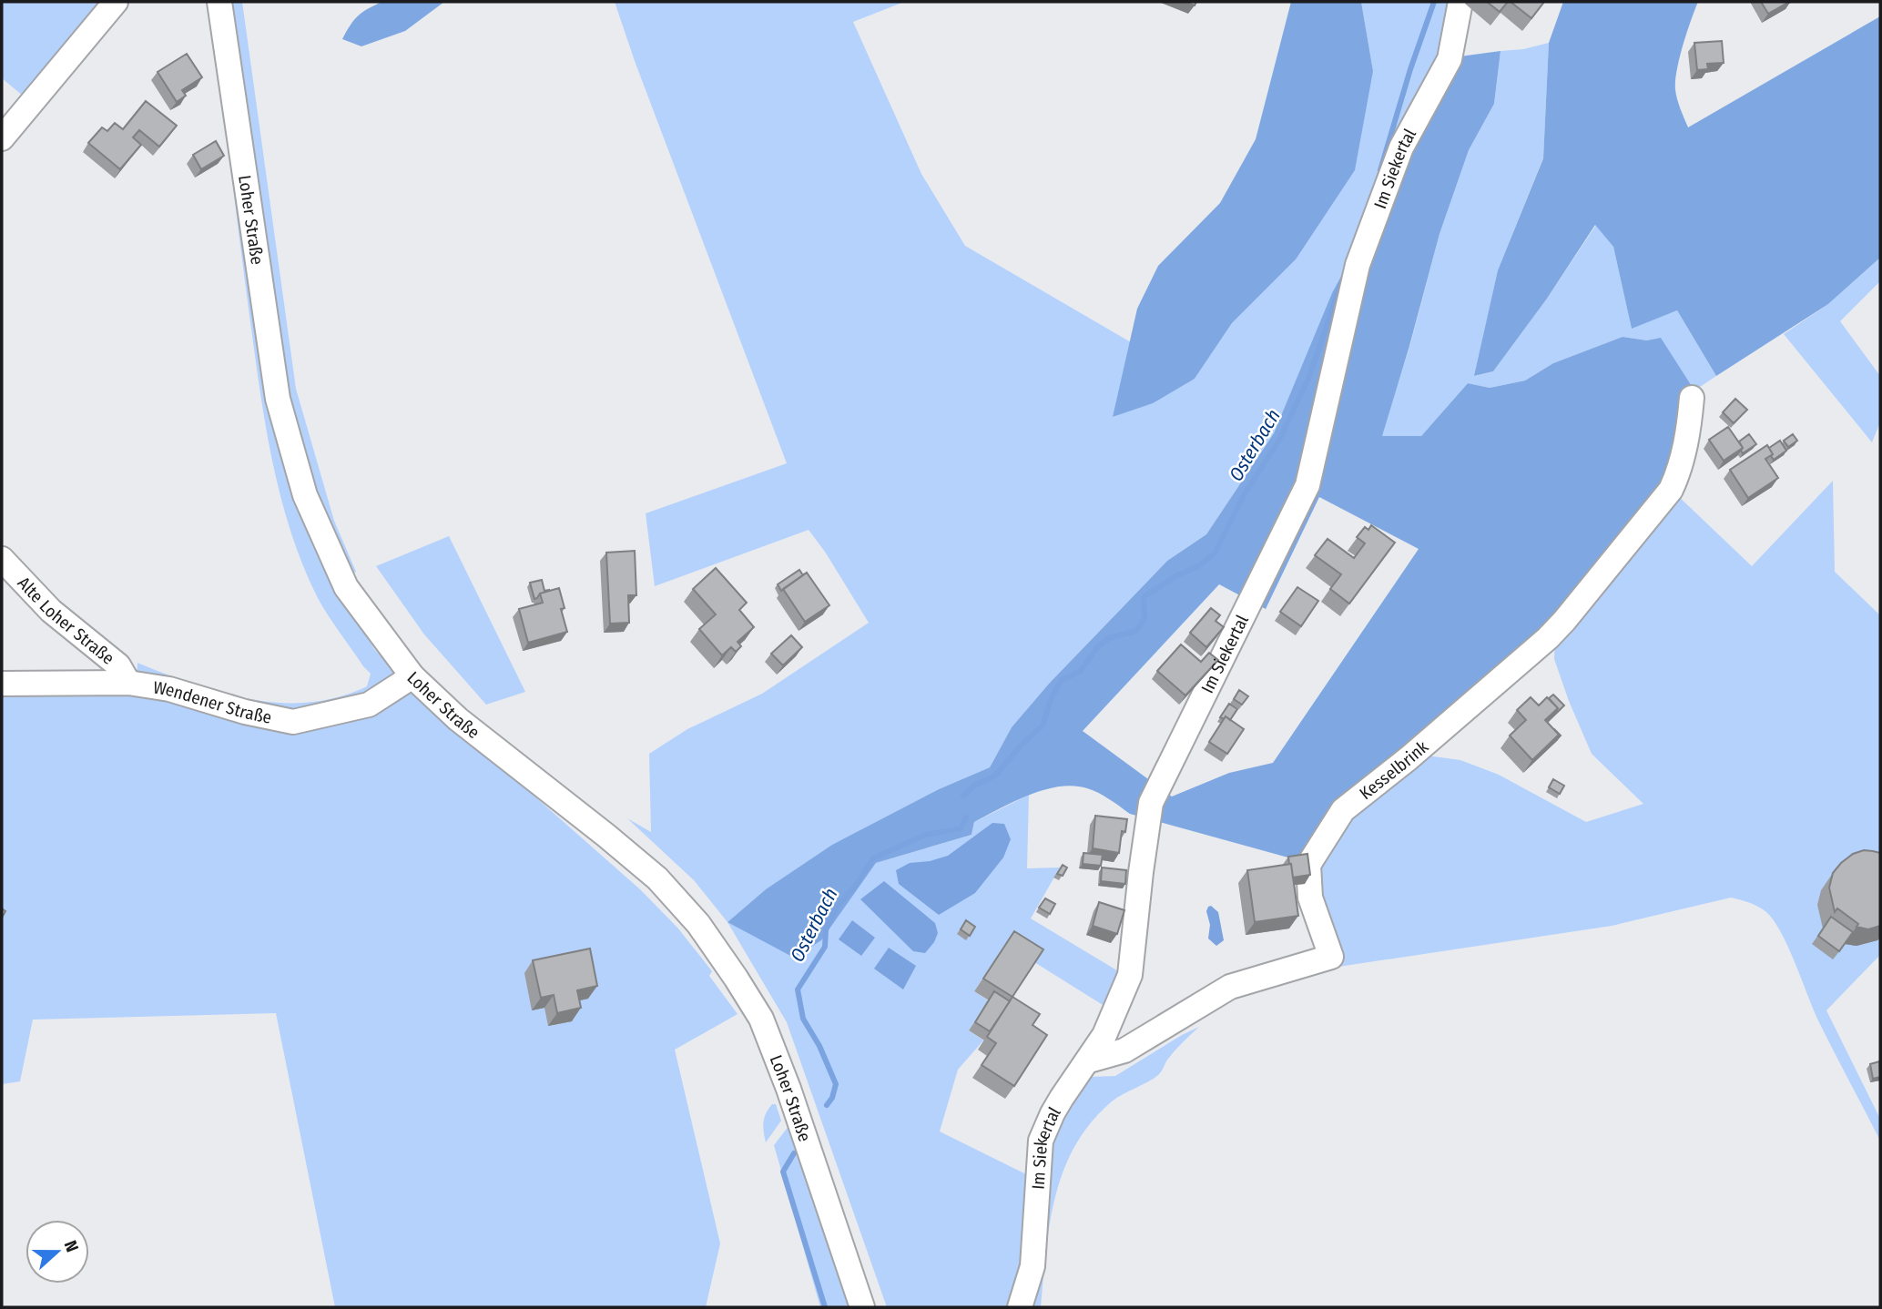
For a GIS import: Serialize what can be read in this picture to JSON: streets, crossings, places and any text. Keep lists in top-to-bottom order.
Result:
{
  "streets": {
    "street": [
      "Im Siekertal",
      "Loher Straße",
      "Alte Loher Straße",
      "Wendener Straße",
      "Kesselbrink"
    ]
  },
  "crossings": [
    ["Im Siekertal", "Kesselbrink"],
    ["Loher Straße", "Wendener Straße"],
    ["Alte Loher Straße", "Wendener Straße"]
  ],
  "water": ["Osterbach"],
  "north": "right"
}
